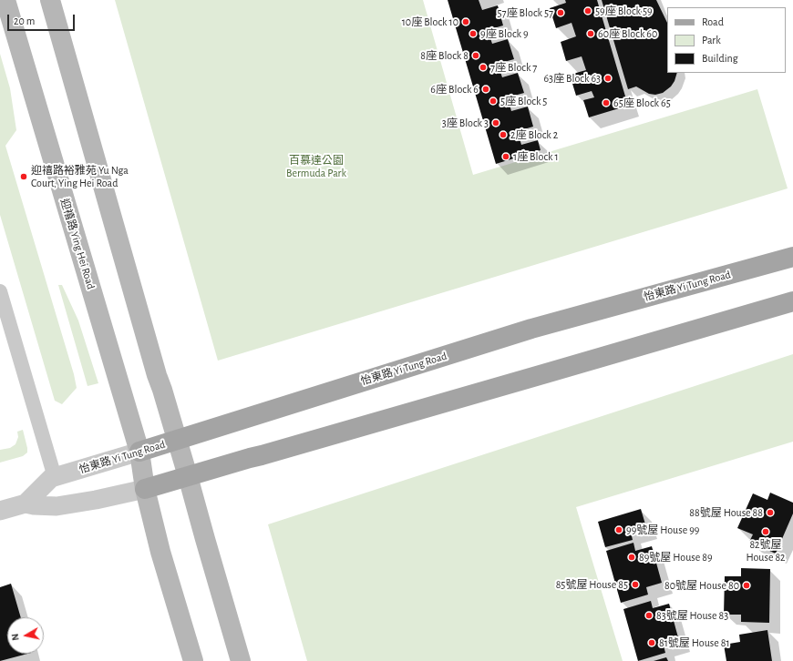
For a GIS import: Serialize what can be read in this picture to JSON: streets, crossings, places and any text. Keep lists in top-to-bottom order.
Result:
{
  "streets": {
    "main road": ["迎禧路 Ying Hei Road", "怡東路 Yi Tung Road"]
  },
  "crossings": [
    ["迎禧路 Ying Hei Road", "怡東路 Yi Tung Road"]
  ],
  "parks": ["百慕達公園 Bermuda Park"],
  "places": [
    "59座 Block 59",
    "57座 Block 57",
    "10座 Block 10",
    "9座 Block 9",
    "60座 Block 60",
    "8座 Block 8",
    "7座 Block 7",
    "63座 Block 63",
    "6座 Block 6",
    "5座 Block 5",
    "65座 Block 65",
    "3座 Block 3",
    "2座 Block 2",
    "1座 Block 1",
    "迎禧路裕雅苑 Yu Nga Court, Ying Hei Road",
    "88號屋 House 88",
    "99號屋 House 99",
    "82號屋 House 82",
    "89號屋 House 89",
    "85號屋 House 85",
    "80號屋 House 80",
    "83號屋 House 83",
    "81號屋 House 81"
  ],
  "legend": ["Road", "Park", "Building"],
  "scale_bar": "20 m",
  "north": "left"
}
